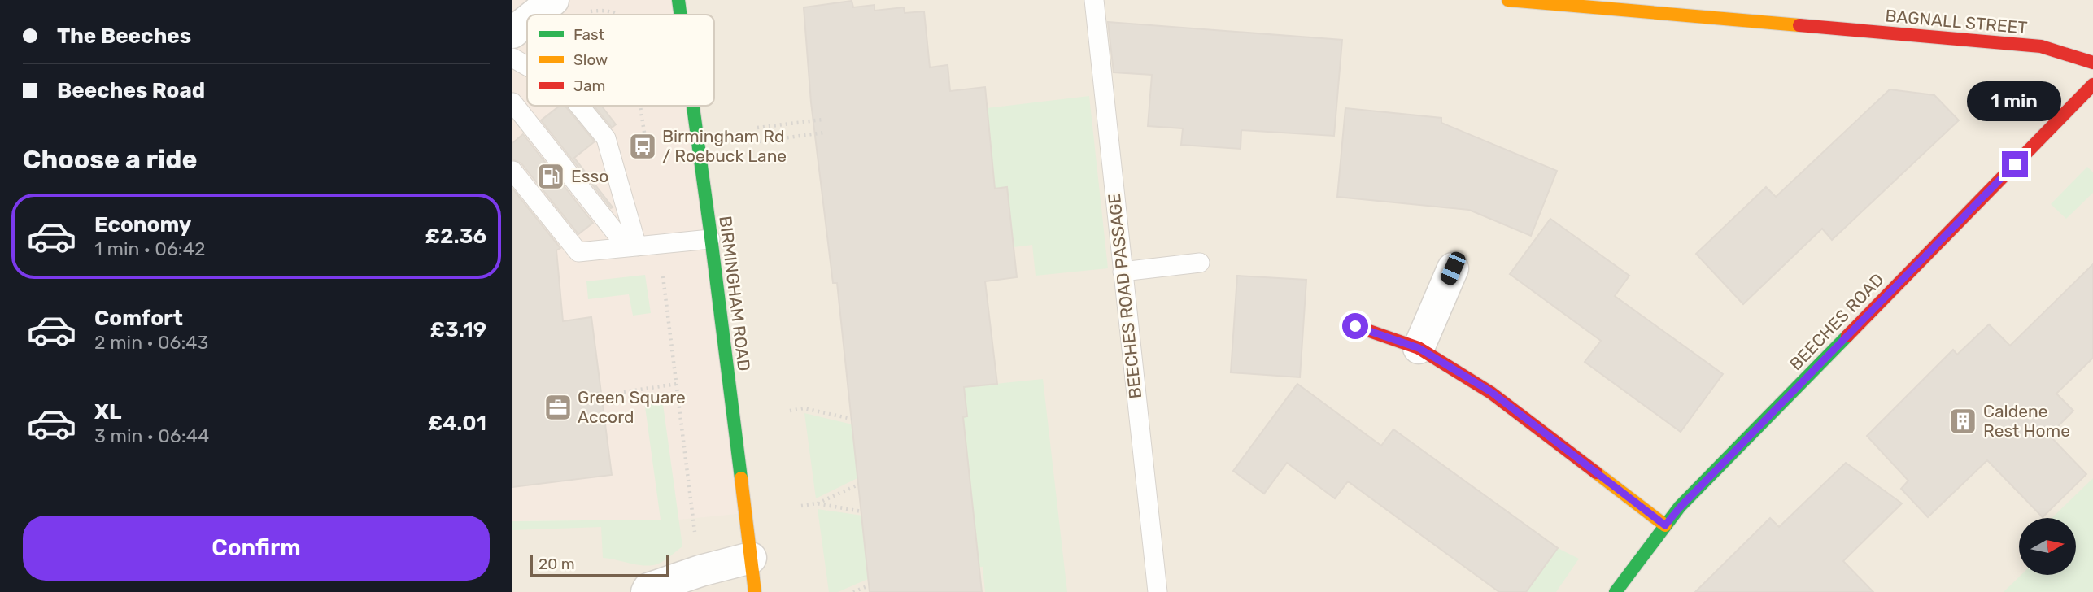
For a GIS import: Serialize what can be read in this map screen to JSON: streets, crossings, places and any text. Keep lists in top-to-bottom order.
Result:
{
  "streets": {
    "street": ["BAGNALL STREET", "BIRMINGHAM ROAD", "BEECHES ROAD"],
    "lane": ["BEECHES ROAD PASSAGE"]
  },
  "places": {
    "bus stop": ["Birmingham Rd / Roebuck Lane"],
    "fuel station": ["Esso"],
    "office": ["Green Square Accord"],
    "building": ["Caldene Rest Home"]
  },
  "legend": ["Fast", "Slow", "Jam"],
  "scale_bar": "20 m",
  "north": "right",
  "page": {
    "banner": ["The Beeches", "Beeches Road"],
    "bubble": "1 min",
    "heading": "Choose a ride",
    "list": [
      {
        "name": "Economy",
        "note": "1 min · 06:42",
        "value": "£2.36"
      },
      {
        "name": "Comfort",
        "note": "2 min · 06:43",
        "value": "£3.19"
      },
      {
        "name": "XL",
        "note": "3 min · 06:44",
        "value": "£4.01"
      }
    ],
    "buttons": "Confirm",
    "scale": "20 m"
  }
}
